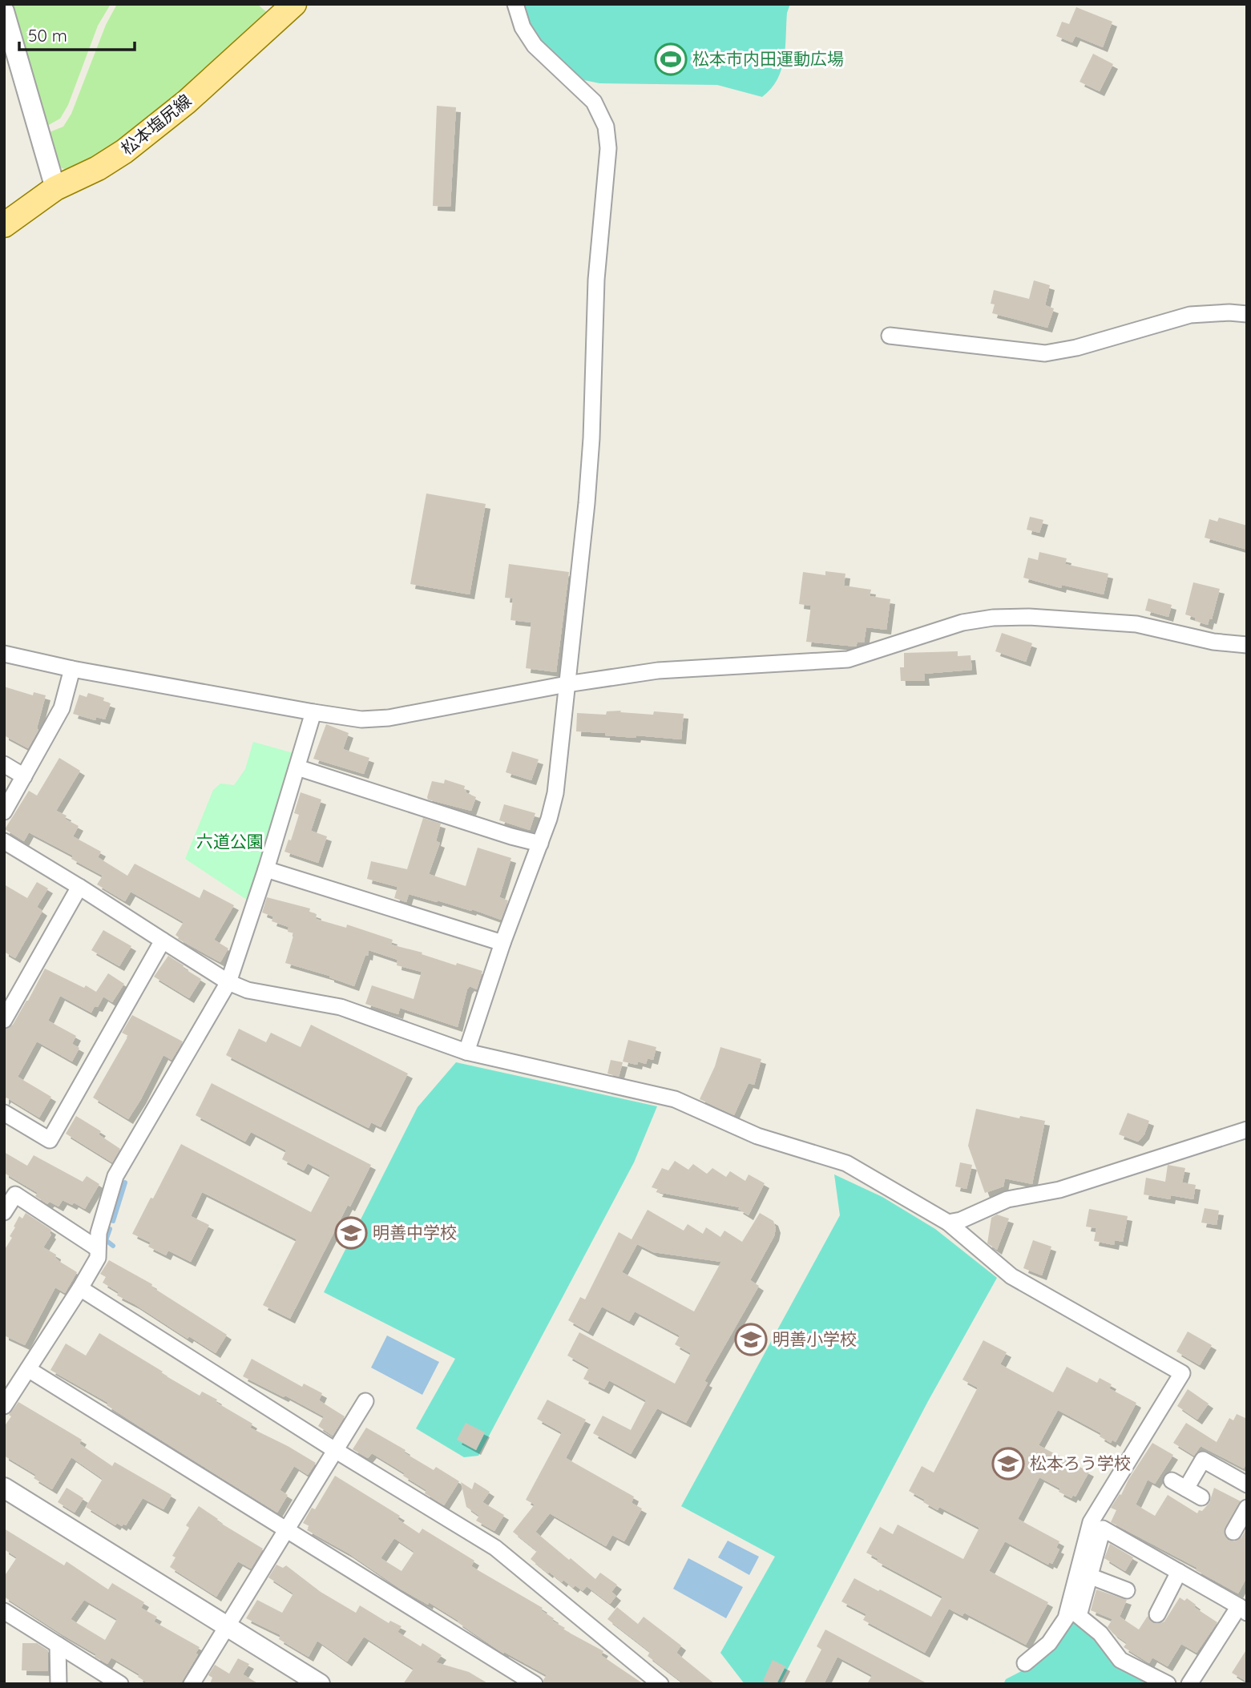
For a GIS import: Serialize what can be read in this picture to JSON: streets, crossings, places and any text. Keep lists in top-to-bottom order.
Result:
{
  "streets": {
    "main road": ["松本塩尻線"]
  },
  "parks": ["六道公園"],
  "places": {
    "sports": ["松本市内田運動広場"],
    "school or university": ["明善中学校", "明善小学校", "松本ろう学校"]
  },
  "scale_bar": "50 m"
}
